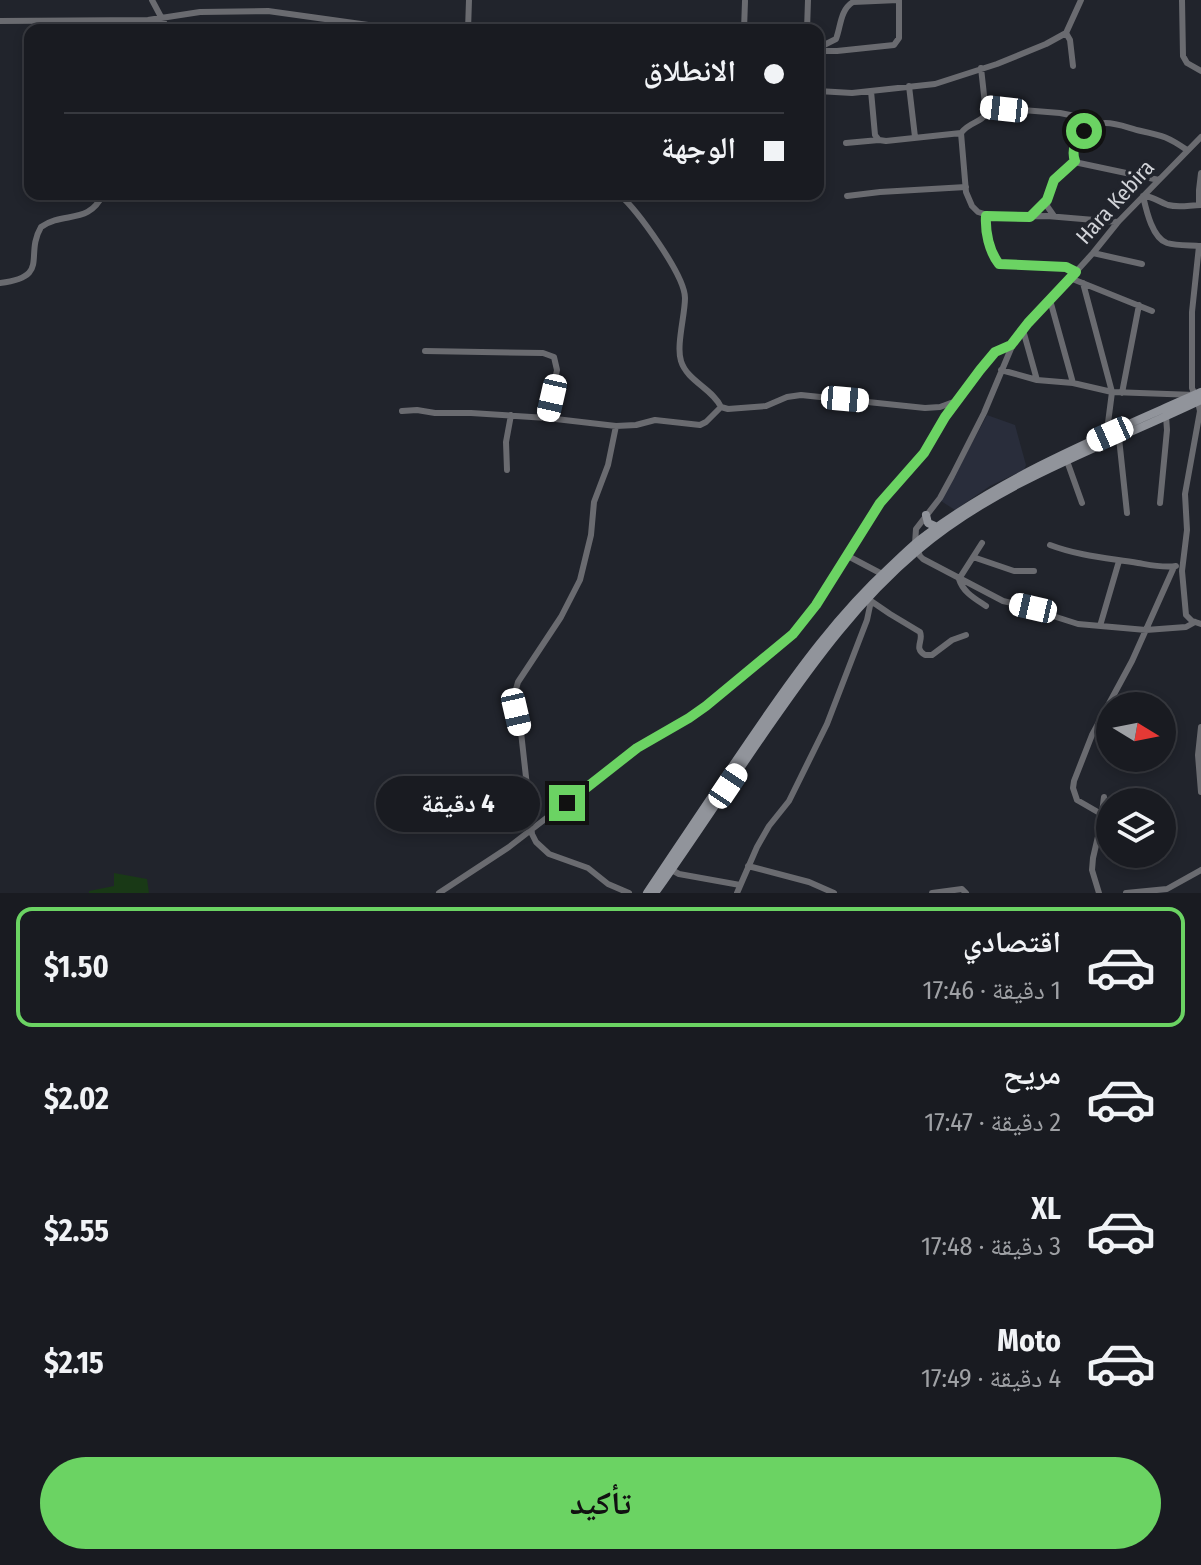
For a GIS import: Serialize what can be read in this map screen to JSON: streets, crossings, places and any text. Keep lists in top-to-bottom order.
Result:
{
  "streets": {
    "street": ["Hara Kebira"]
  },
  "north": "right",
  "page": {
    "banner": ["الانطلاق", "الوجهة"],
    "bubble": "4 دقيقة",
    "list": [
      {
        "name": "اقتصادي",
        "note": "1 دقيقة · 17:46",
        "value": "$1.50"
      },
      {
        "name": "مريح",
        "note": "2 دقيقة · 17:47",
        "value": "$2.02"
      },
      {
        "name": "XL",
        "note": "3 دقيقة · 17:48",
        "value": "$2.55"
      },
      {
        "name": "Moto",
        "note": "4 دقيقة · 17:49",
        "value": "$2.15"
      }
    ],
    "buttons": "تأكيد"
  }
}
